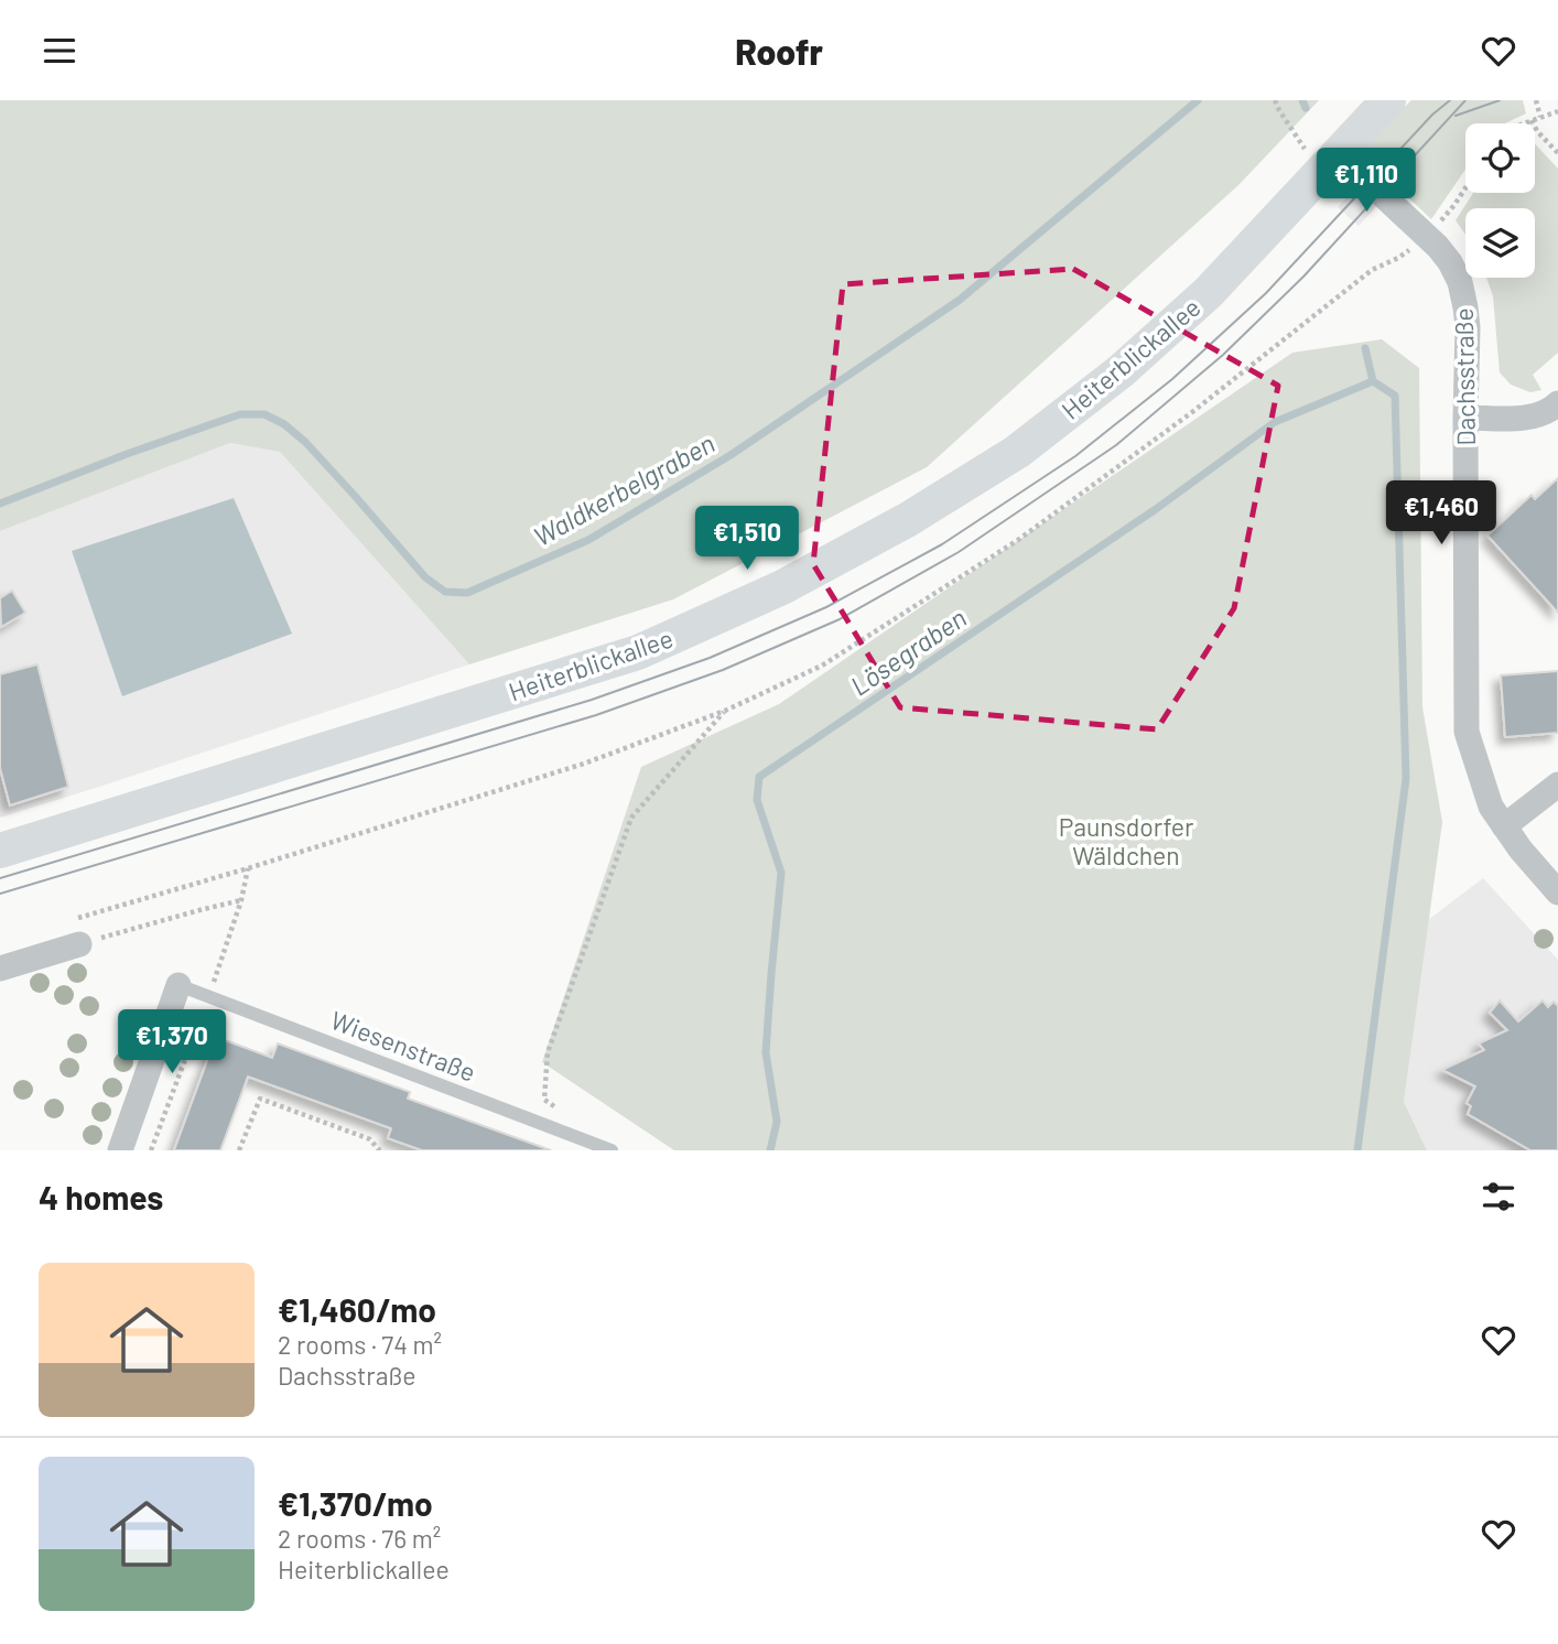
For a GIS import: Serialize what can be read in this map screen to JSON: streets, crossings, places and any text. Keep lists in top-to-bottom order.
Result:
{
  "streets": {
    "main road": ["Heiterblickallee"],
    "street": ["Dachsstraße"],
    "lane": ["Wiesenstraße"]
  },
  "crossings": [
    ["Heiterblickallee", "Dachsstraße"]
  ],
  "water": ["Waldkerbelgraben", "Lösegraben"],
  "parks": ["Paunsdorfer Wäldchen"],
  "page": {
    "header": "Roofr",
    "price": [
      "€1,110",
      "€1,460",
      "€1,510",
      "€1,370"
    ],
    "heading": "4 homes",
    "list": [
      {
        "name": "€1,460/mo",
        "note": "2 rooms · 74 m² · Dachsstraße"
      },
      {
        "name": "€1,370/mo",
        "note": "2 rooms · 76 m² · Heiterblickallee"
      }
    ]
  }
}
